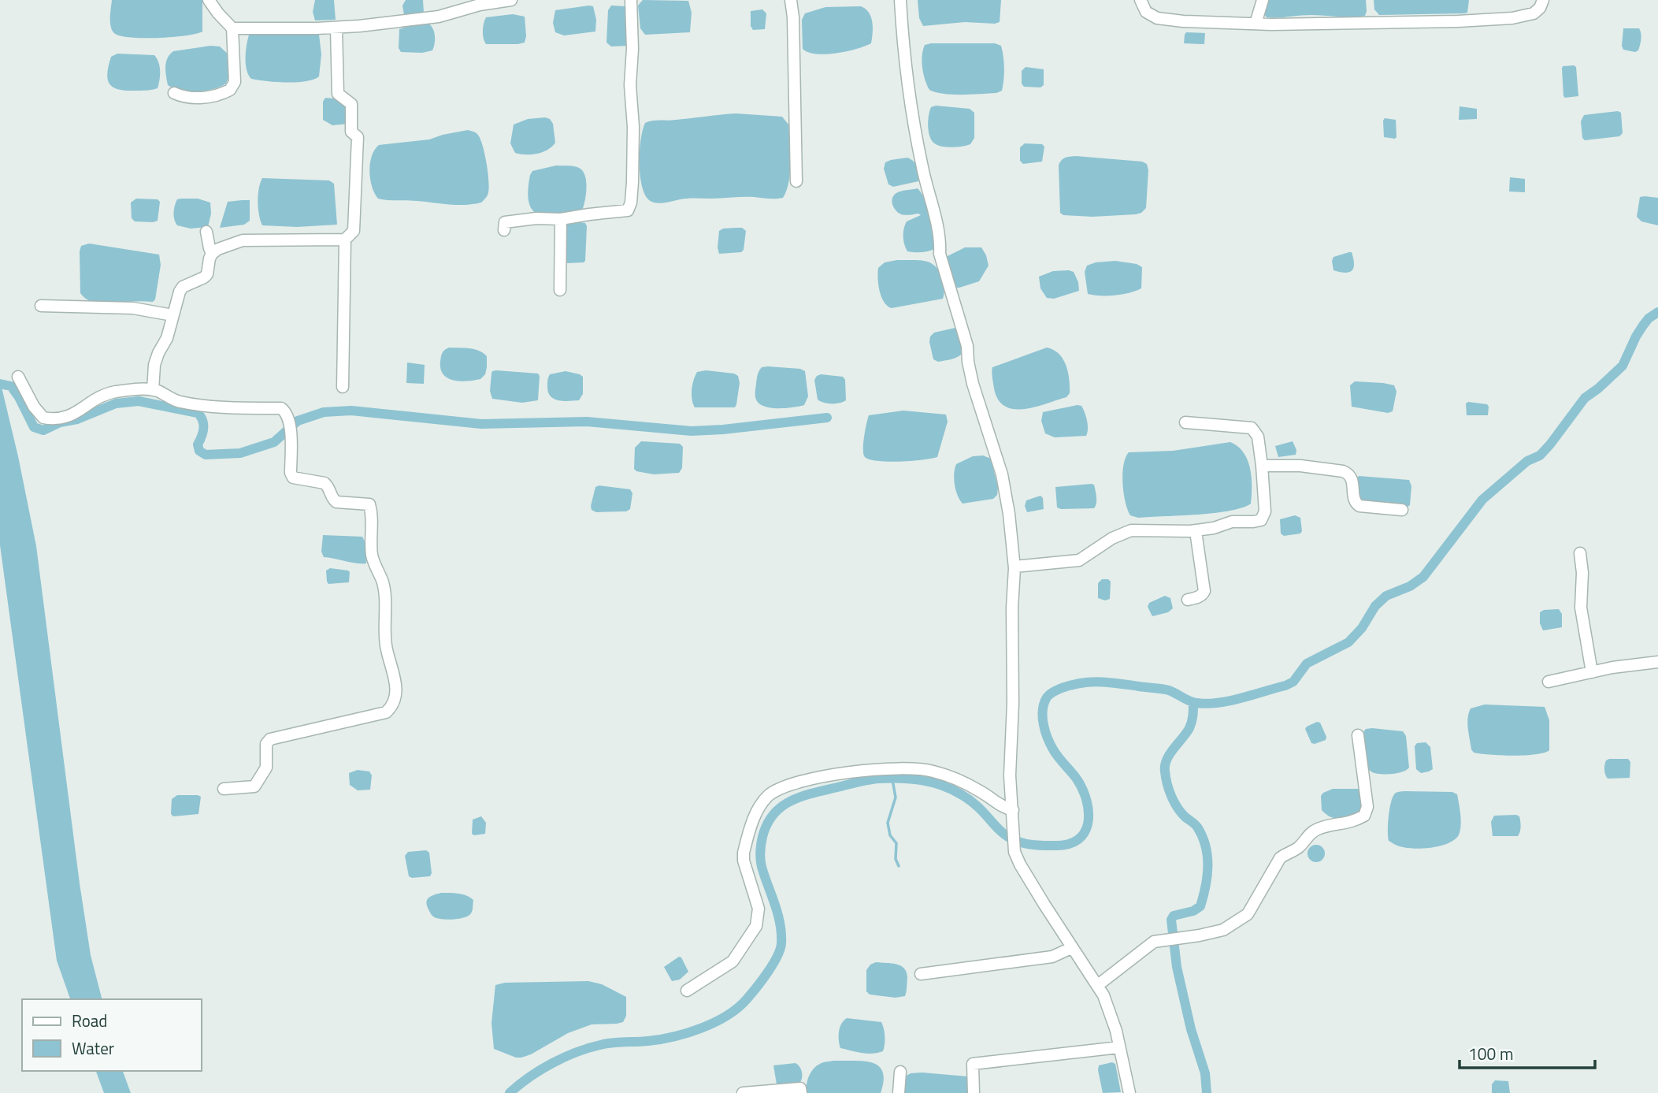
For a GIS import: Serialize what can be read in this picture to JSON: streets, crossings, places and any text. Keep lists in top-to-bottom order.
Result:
{
  "legend": ["Road", "Water"],
  "scale_bar": "100 m"
}
